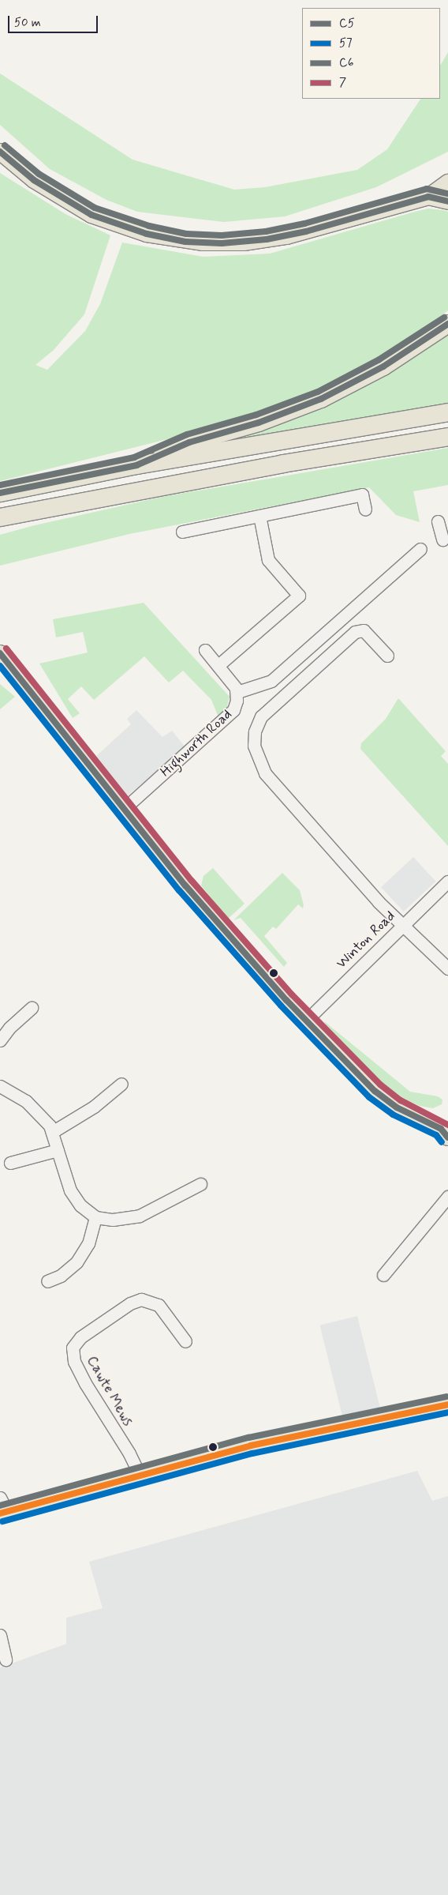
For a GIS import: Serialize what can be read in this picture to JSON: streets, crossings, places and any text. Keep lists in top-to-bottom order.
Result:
{
  "streets": {
    "street": ["Highworth Road", "Winton Road", "Cawte Mews"]
  },
  "lines": [
    "transit line C6",
    "transit line C5",
    "transit line 7",
    "transit line 57"
  ],
  "legend": [
    "C5",
    "57",
    "C6",
    "7"
  ],
  "scale_bar": "50 m"
}
